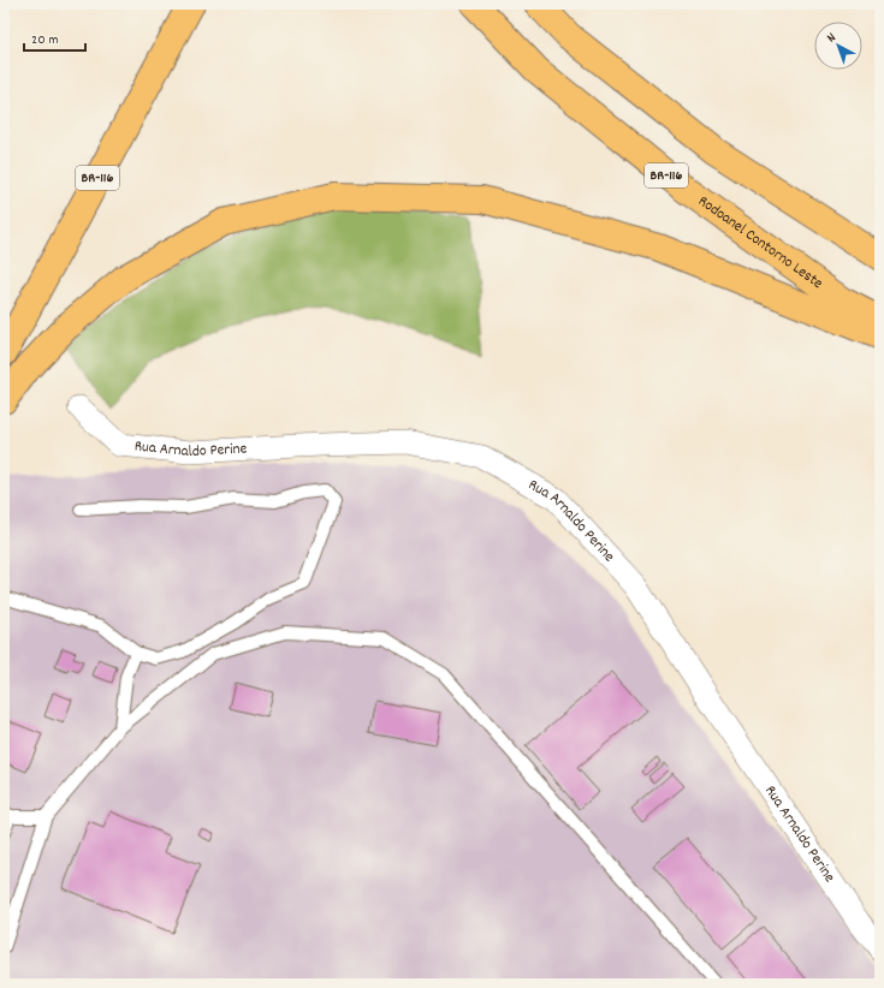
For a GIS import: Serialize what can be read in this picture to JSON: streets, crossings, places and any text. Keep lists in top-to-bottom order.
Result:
{
  "streets": {
    "highway": ["BR-116", "Rodoanel Contorno Leste"],
    "street": ["Rua Arnaldo Perine"]
  },
  "scale_bar": "20 m",
  "north": "top left"
}
